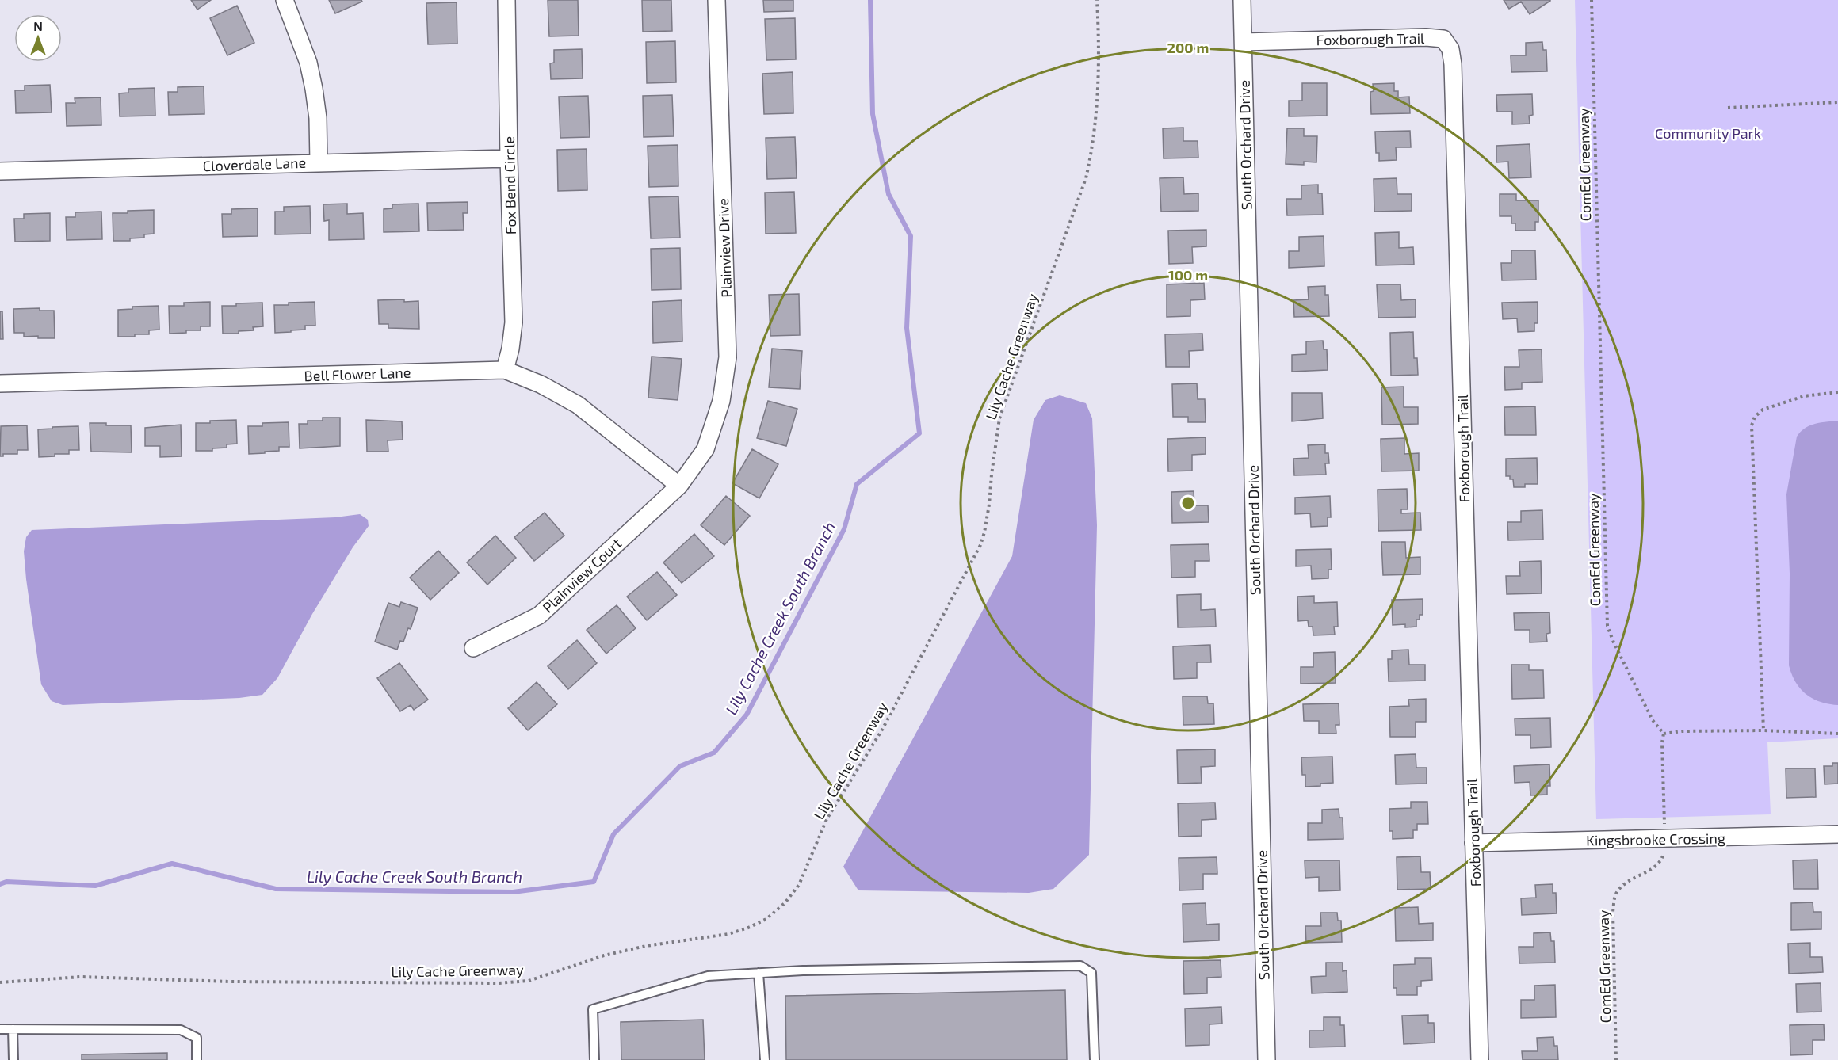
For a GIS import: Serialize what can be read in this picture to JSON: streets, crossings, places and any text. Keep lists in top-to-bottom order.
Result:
{
  "streets": {
    "street": [
      "Foxborough Trail",
      "South Orchard Drive",
      "Cloverdale Lane",
      "Fox Bend Circle",
      "Plainview Drive",
      "Bell Flower Lane",
      "Plainview Court",
      "Kingsbrooke Crossing"
    ],
    "path": ["ComEd Greenway", "Lily Cache Greenway"]
  },
  "crossings": [
    ["Foxborough Trail", "South Orchard Drive"],
    ["Foxborough Trail", "Kingsbrooke Crossing"],
    ["Cloverdale Lane", "Fox Bend Circle"],
    ["ComEd Greenway", "Kingsbrooke Crossing"],
    ["Fox Bend Circle", "Bell Flower Lane"],
    ["Plainview Drive", "Bell Flower Lane"],
    ["Plainview Drive", "Plainview Court"],
    ["Bell Flower Lane", "Plainview Court"]
  ],
  "water": ["Lily Cache Creek South Branch"],
  "parks": ["Community Park"],
  "north": "top",
  "rings": ["200 m", "100 m"]
}
